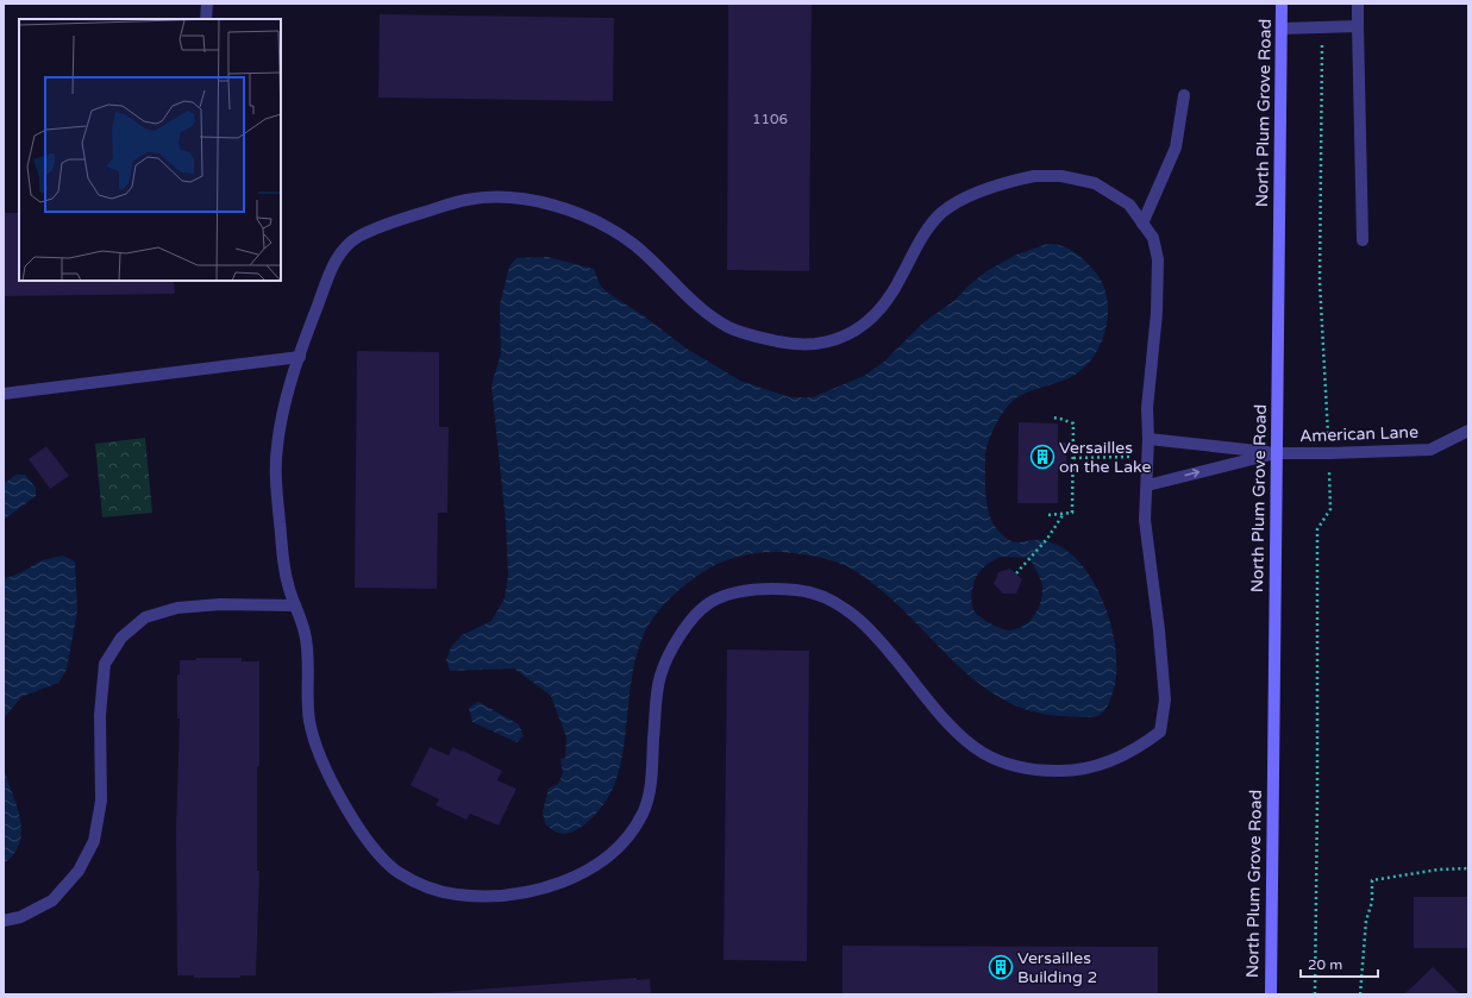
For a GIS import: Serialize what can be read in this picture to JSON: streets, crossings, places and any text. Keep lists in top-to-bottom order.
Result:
{
  "streets": {
    "street": ["North Plum Grove Road", "American Lane"]
  },
  "crossings": [
    ["North Plum Grove Road", "American Lane"]
  ],
  "places": {
    "building": ["Versailles on the Lake", "Versailles Building 2"]
  },
  "house_numbers": ["1106"],
  "scale_bar": "20 m"
}
